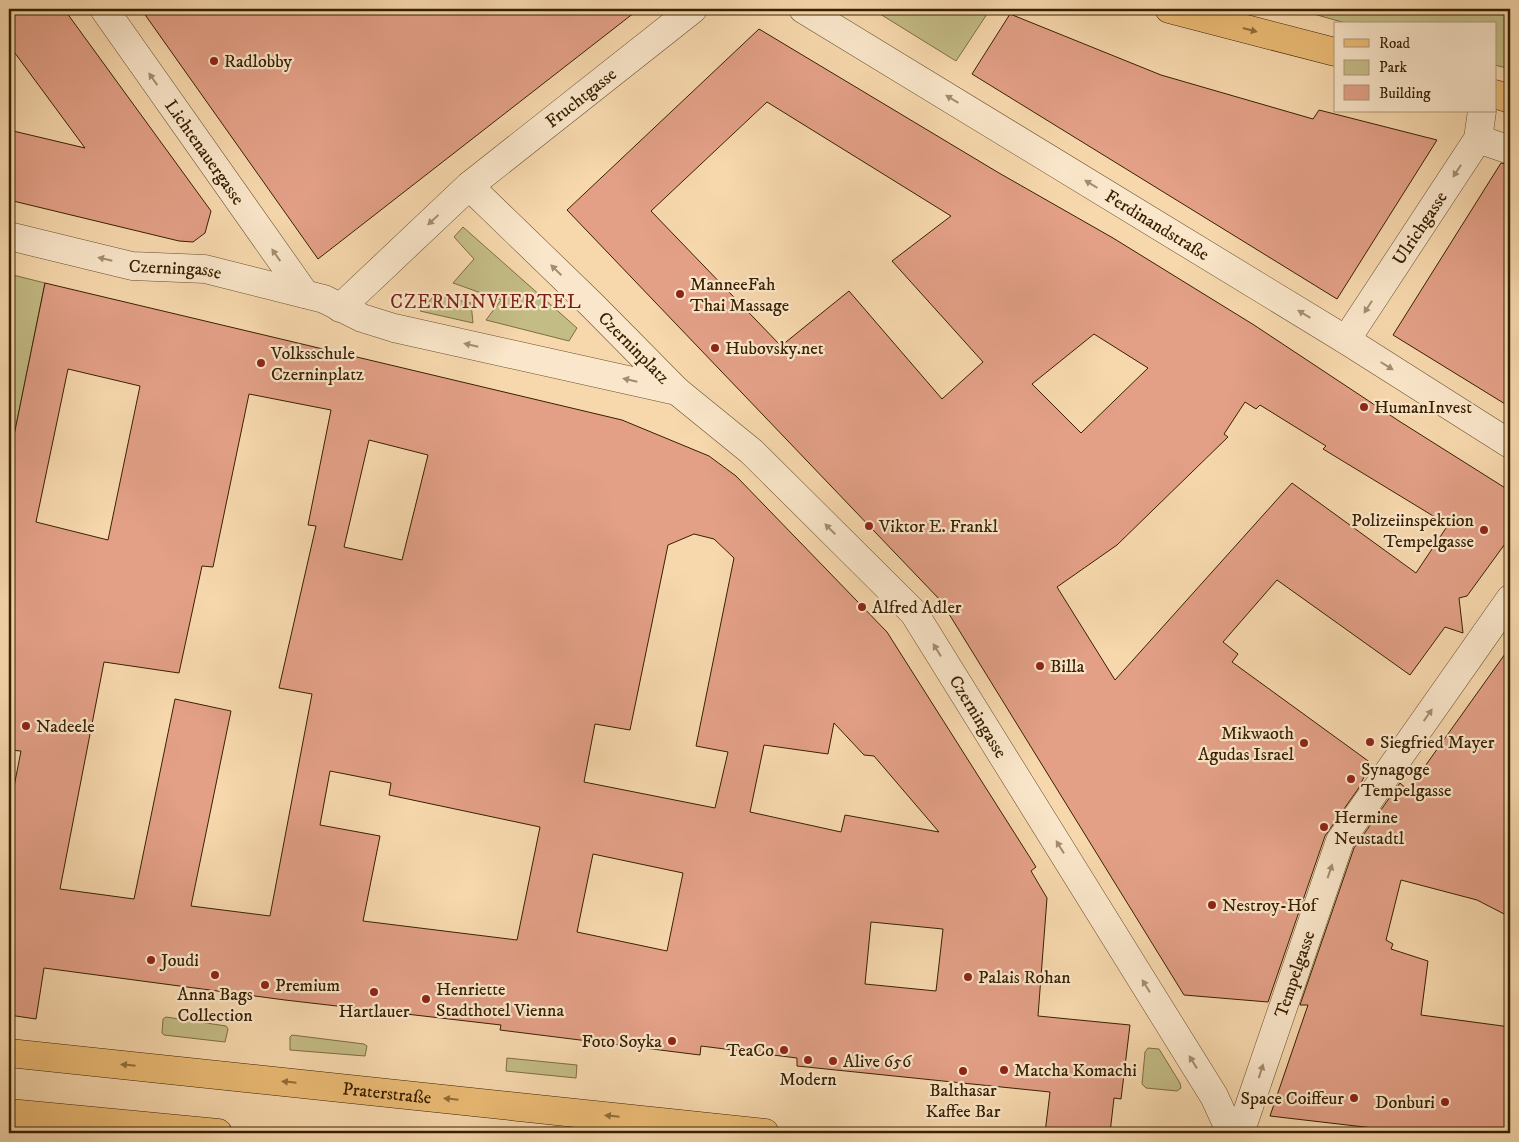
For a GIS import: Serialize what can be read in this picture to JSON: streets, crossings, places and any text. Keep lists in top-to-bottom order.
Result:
{
  "streets": {
    "main road": ["Praterstraße"],
    "street": [
      "Fruchtgasse",
      "Lichtenauergasse",
      "Ferdinandstraße",
      "Ulrichgasse",
      "Czerningasse",
      "Czerninplatz",
      "Tempelgasse"
    ]
  },
  "crossings": [
    ["Fruchtgasse", "Czerninplatz"],
    ["Lichtenauergasse", "Czerningasse"],
    ["Ferdinandstraße", "Ulrichgasse"],
    ["Czerningasse", "Czerninplatz"]
  ],
  "one_way": [
    "Lichtenauergasse",
    "Ulrichgasse",
    "Czerningasse",
    "Czerninplatz",
    "Tempelgasse",
    "Praterstraße"
  ],
  "districts": ["CZERNINVIERTEL"],
  "places": [
    "Radlobby",
    "ManneeFah Thai Massage",
    "Hubovsky.net",
    "Volksschule Czerninplatz",
    "HumanInvest",
    "Viktor E. Frankl",
    "Polizeiinspektion Tempelgasse",
    "Alfred Adler",
    "Billa",
    "Nadeele",
    "Siegfried Mayer",
    "Mikwaoth Agudas Israel",
    "Synagoge Tempelgasse",
    "Hermine Neustadtl",
    "Nestroy-Hof",
    "Joudi",
    "Anna Bags Collection",
    "Palais Rohan",
    "Premium",
    "Hartlauer",
    "Henriette Stadthotel Vienna",
    "Foto Soyka",
    "TeaCo",
    "Modern",
    "Alive 656",
    "Matcha Komachi",
    "Balthasar Kaffee Bar",
    "Space Coiffeur",
    "Donburi"
  ],
  "legend": ["Road", "Park", "Building"]
}
